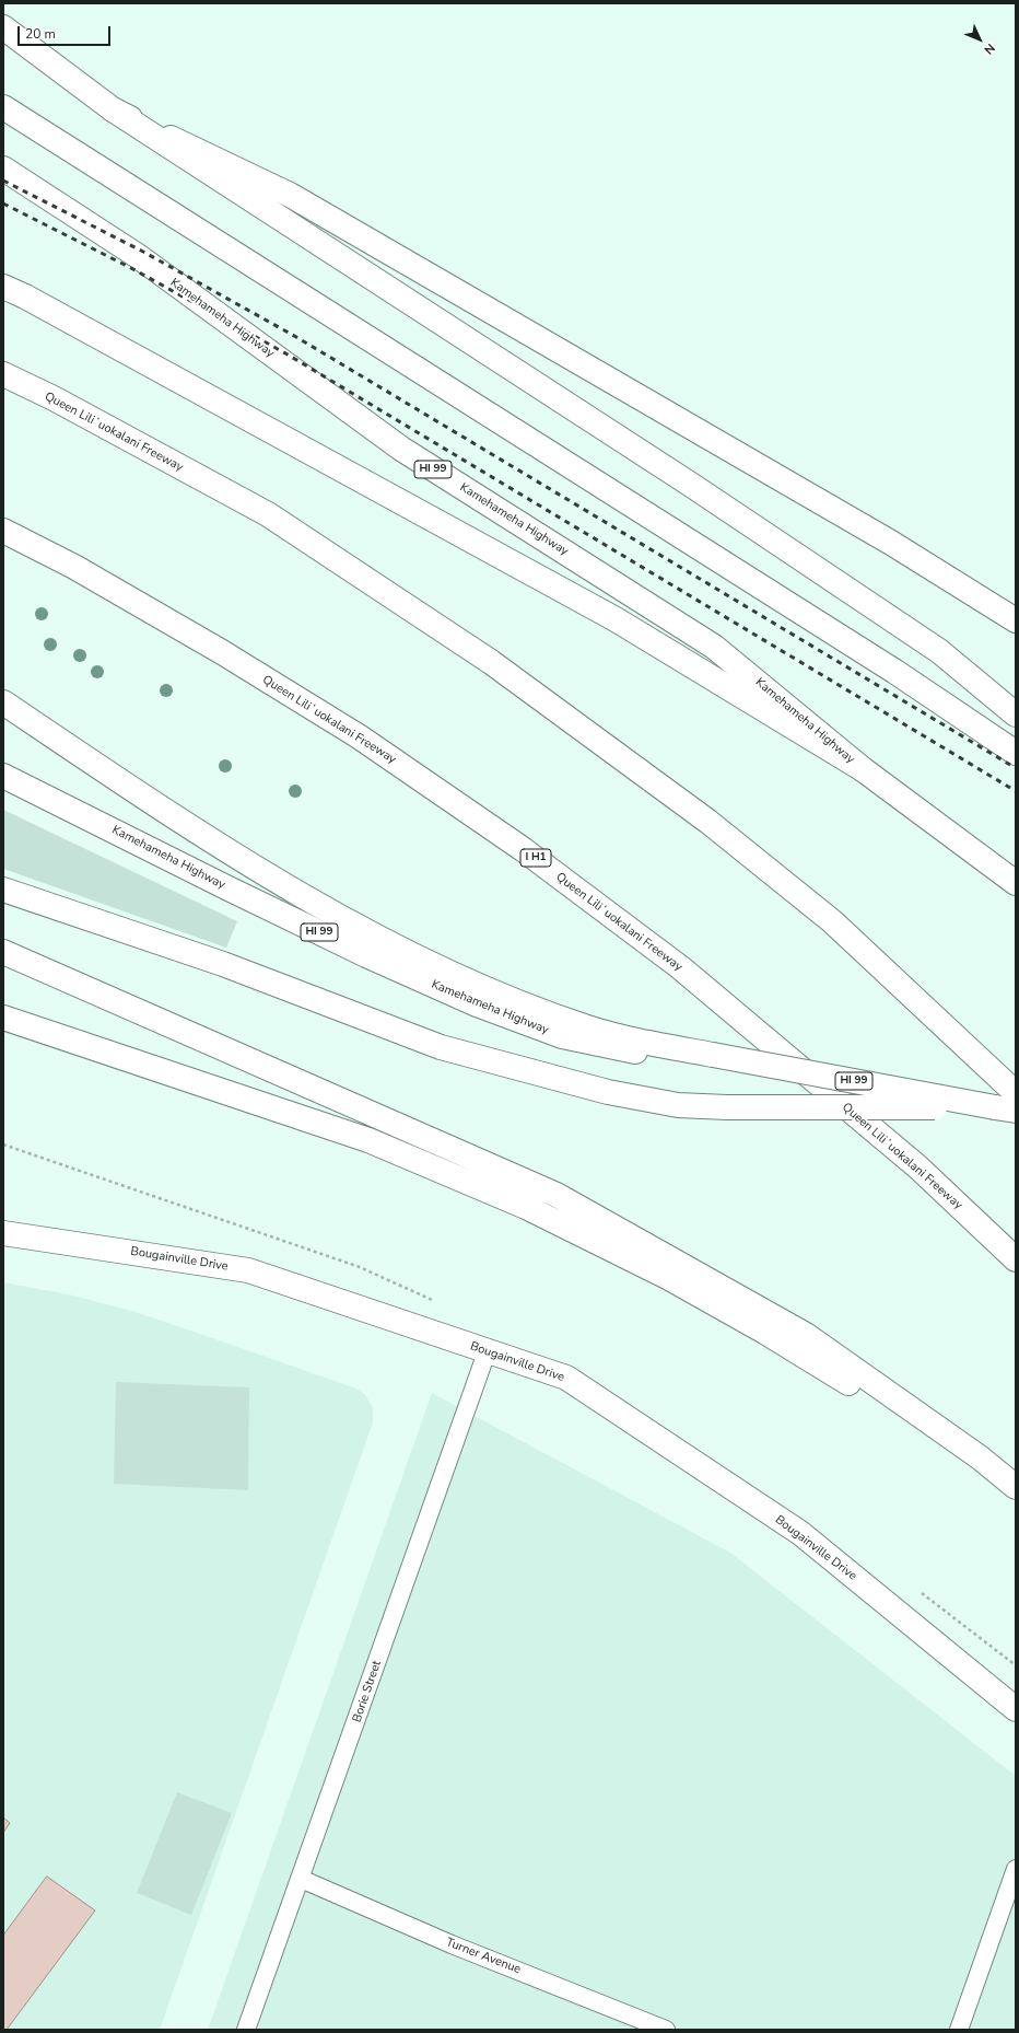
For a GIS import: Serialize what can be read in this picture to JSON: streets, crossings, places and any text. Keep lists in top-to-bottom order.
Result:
{
  "streets": {
    "main road": [
      "Kamehameha Highway",
      "Queen Liliʻuokalani Freeway",
      "HI 99",
      "I H1",
      "Bougainville Drive"
    ],
    "lane": ["Borie Street", "Turner Avenue"]
  },
  "crossings": [
    ["Kamehameha Highway", "HI 99"],
    ["Bougainville Drive", "Borie Street"],
    ["Borie Street", "Turner Avenue"]
  ],
  "scale_bar": "20 m",
  "north": "bottom right"
}
